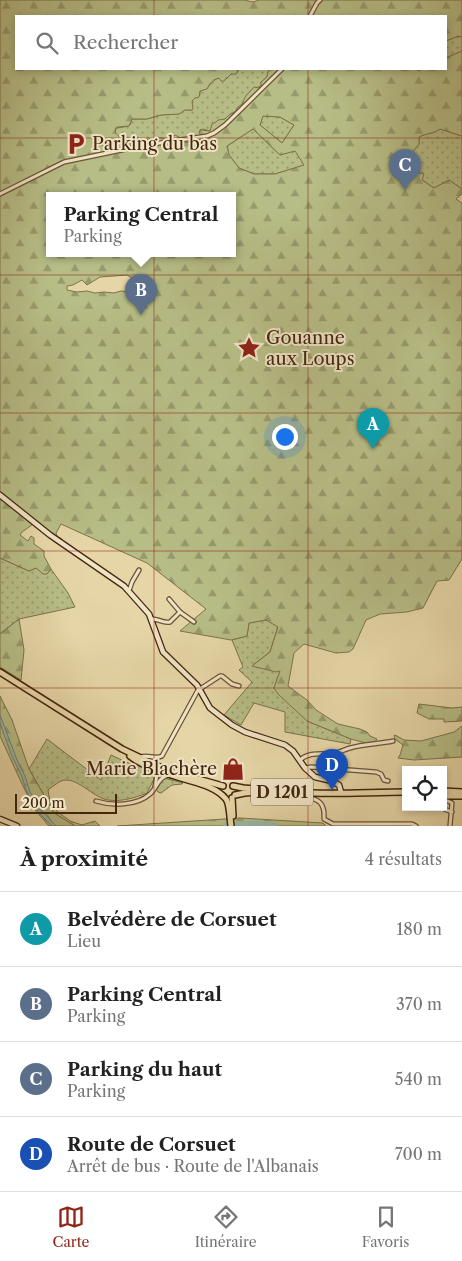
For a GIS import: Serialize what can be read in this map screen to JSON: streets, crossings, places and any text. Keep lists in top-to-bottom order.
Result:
{
  "streets": {
    "main road": ["D 1201"]
  },
  "places": {
    "parking": ["Parking du bas"],
    "place": ["Gouanne aux Loups"],
    "shop": ["Marie Blachère"]
  },
  "scale_bar": "200 m",
  "page": {
    "search": "Rechercher",
    "pins": [
      "C",
      "B",
      "A",
      "D"
    ],
    "popup": ["Parking Central", "Parking"],
    "scale": "200 m",
    "heading": ["À proximité", "4 résultats"],
    "list": [
      {
        "mark": "A",
        "name": "Belvédère de Corsuet",
        "note": "Lieu",
        "value": "180 m"
      },
      {
        "mark": "B",
        "name": "Parking Central",
        "note": "Parking",
        "value": "370 m"
      },
      {
        "mark": "C",
        "name": "Parking du haut",
        "note": "Parking",
        "value": "540 m"
      },
      {
        "mark": "D",
        "name": "Route de Corsuet",
        "note": "Arrêt de bus · Route de l'Albanais",
        "value": "700 m"
      }
    ],
    "nav": ["Carte", "Itinéraire", "Favoris"]
  }
}
